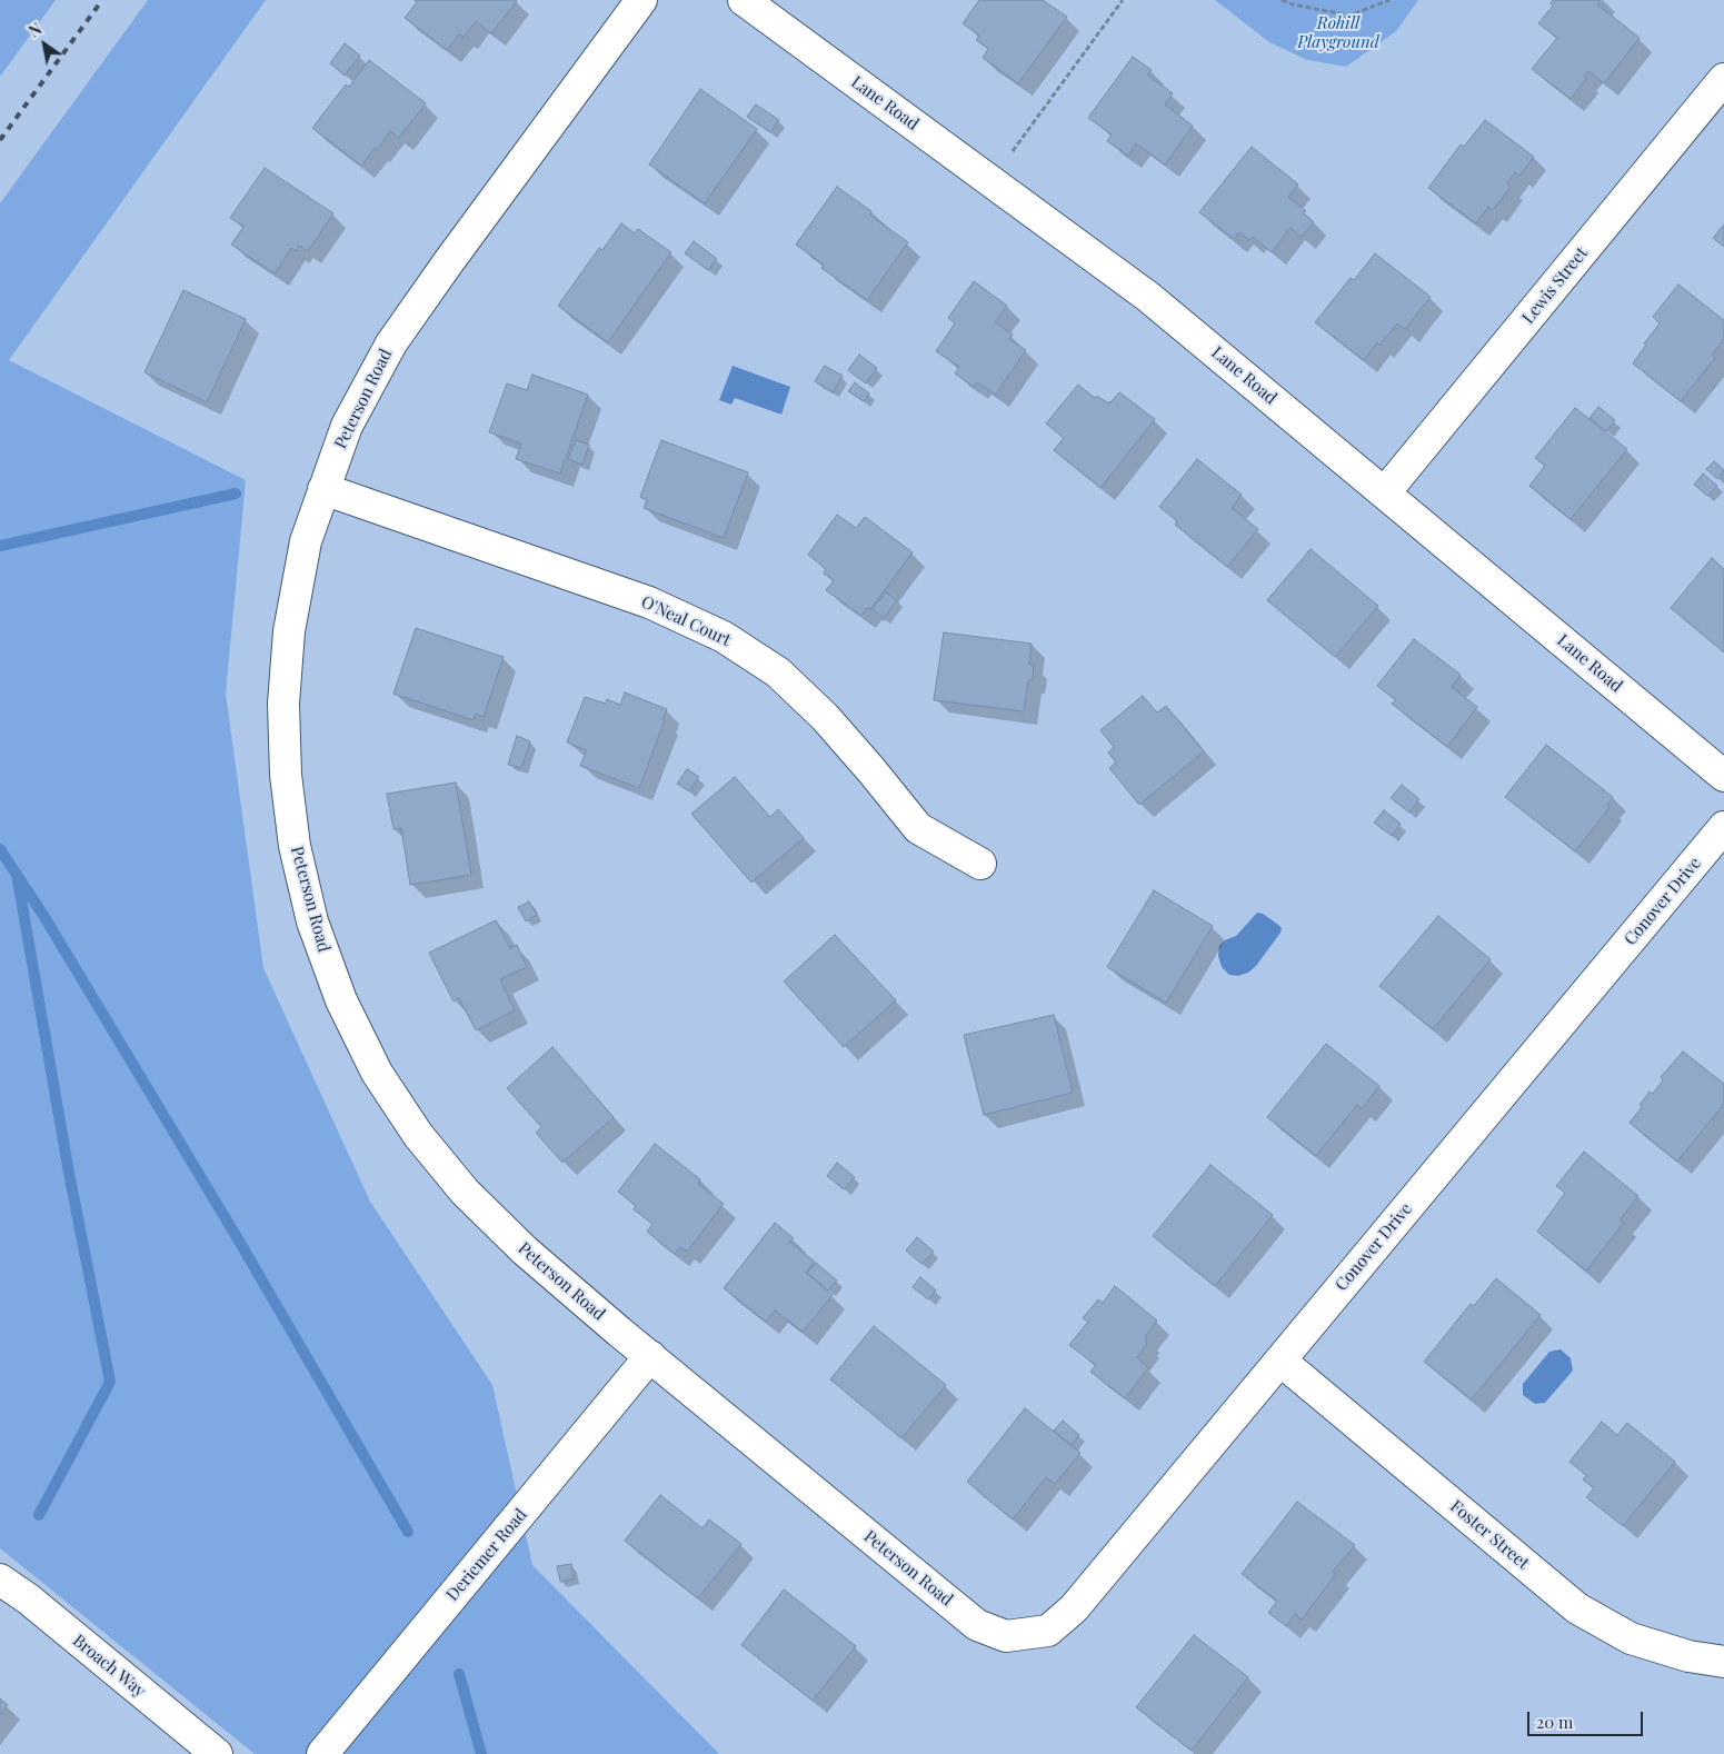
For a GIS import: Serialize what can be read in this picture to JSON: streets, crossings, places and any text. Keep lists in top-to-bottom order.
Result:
{
  "streets": {
    "street": [
      "Lane Road",
      "Lewis Street",
      "Peterson Road",
      "O'Neal Court",
      "Conover Drive",
      "Foster Street",
      "Deriemer Road",
      "Broach Way"
    ]
  },
  "crossings": [
    ["Lane Road", "Lewis Street"],
    ["Peterson Road", "O'Neal Court"],
    ["Peterson Road", "Conover Drive"],
    ["Peterson Road", "Deriemer Road"],
    ["Conover Drive", "Foster Street"]
  ],
  "parks": ["Rohill Playground"],
  "scale_bar": "20 m",
  "north": "top left"
}
